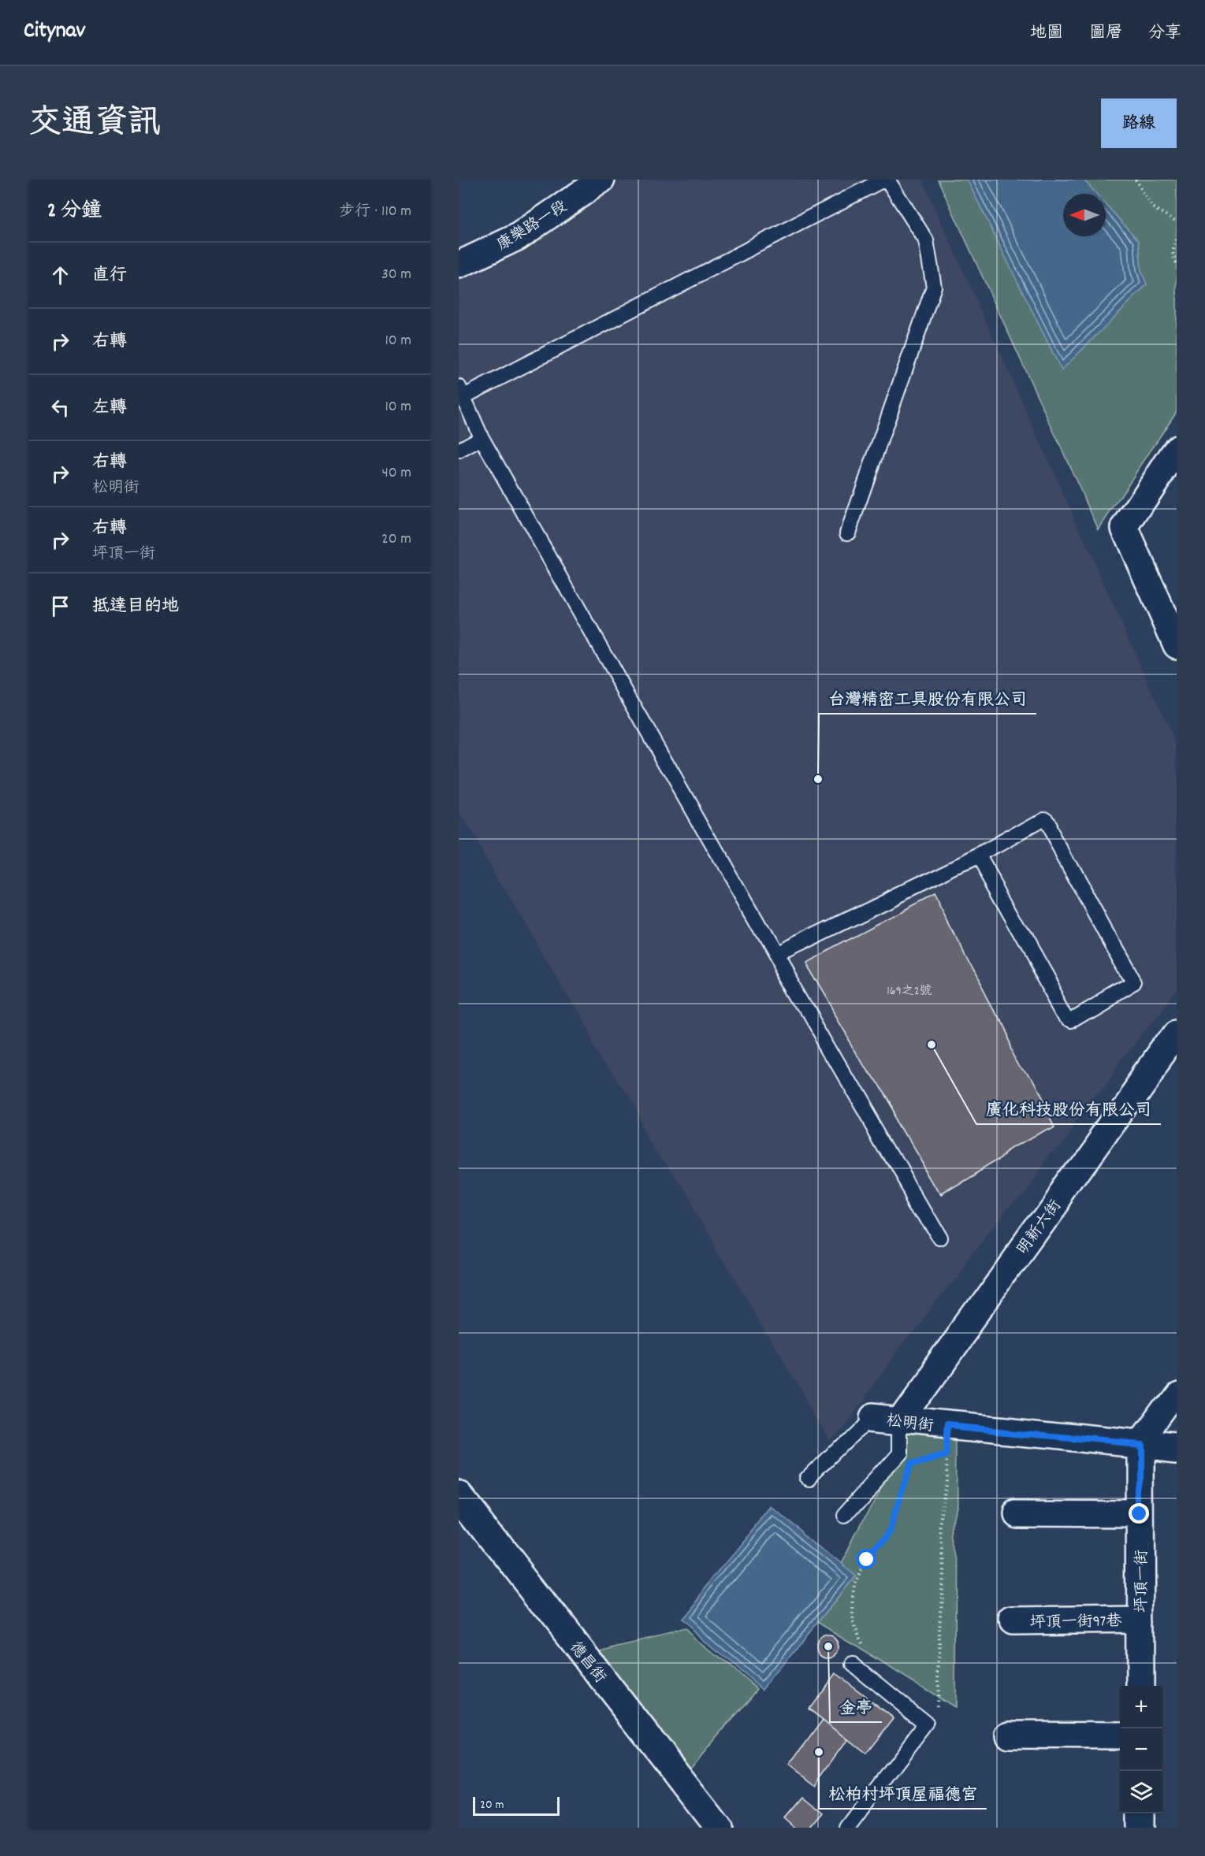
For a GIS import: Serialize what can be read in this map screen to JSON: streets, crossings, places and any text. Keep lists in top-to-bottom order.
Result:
{
  "streets": {
    "street": [
      "康樂路一段",
      "明新六街",
      "松明街",
      "坪頂一街",
      "坪頂一街97巷",
      "德昌街"
    ]
  },
  "crossings": [
    ["明新六街", "松明街"],
    ["松明街", "坪頂一街"],
    ["坪頂一街", "坪頂一街97巷"]
  ],
  "places": [
    "台灣精密工具股份有限公司",
    "廣化科技股份有限公司",
    "金亭",
    "松柏村坪頂屋福德宮"
  ],
  "house_numbers": ["169之2號"],
  "scale_bar": "20 m",
  "north": "left",
  "page": {
    "header": "Citynav",
    "nav": ["地圖", "圖層", "分享"],
    "title": "交通資訊",
    "buttons": "路線",
    "heading": ["2 分鐘", "步行 · 110 m"],
    "list": [
      ["直行", "30 m"],
      ["右轉", "10 m"],
      ["左轉", "10 m"],
      ["右轉", "松明街", "40 m"],
      ["右轉", "坪頂一街", "20 m"],
      "抵達目的地"
    ],
    "map_buttons": ["+", "−"],
    "scale": "20 m"
  }
}
